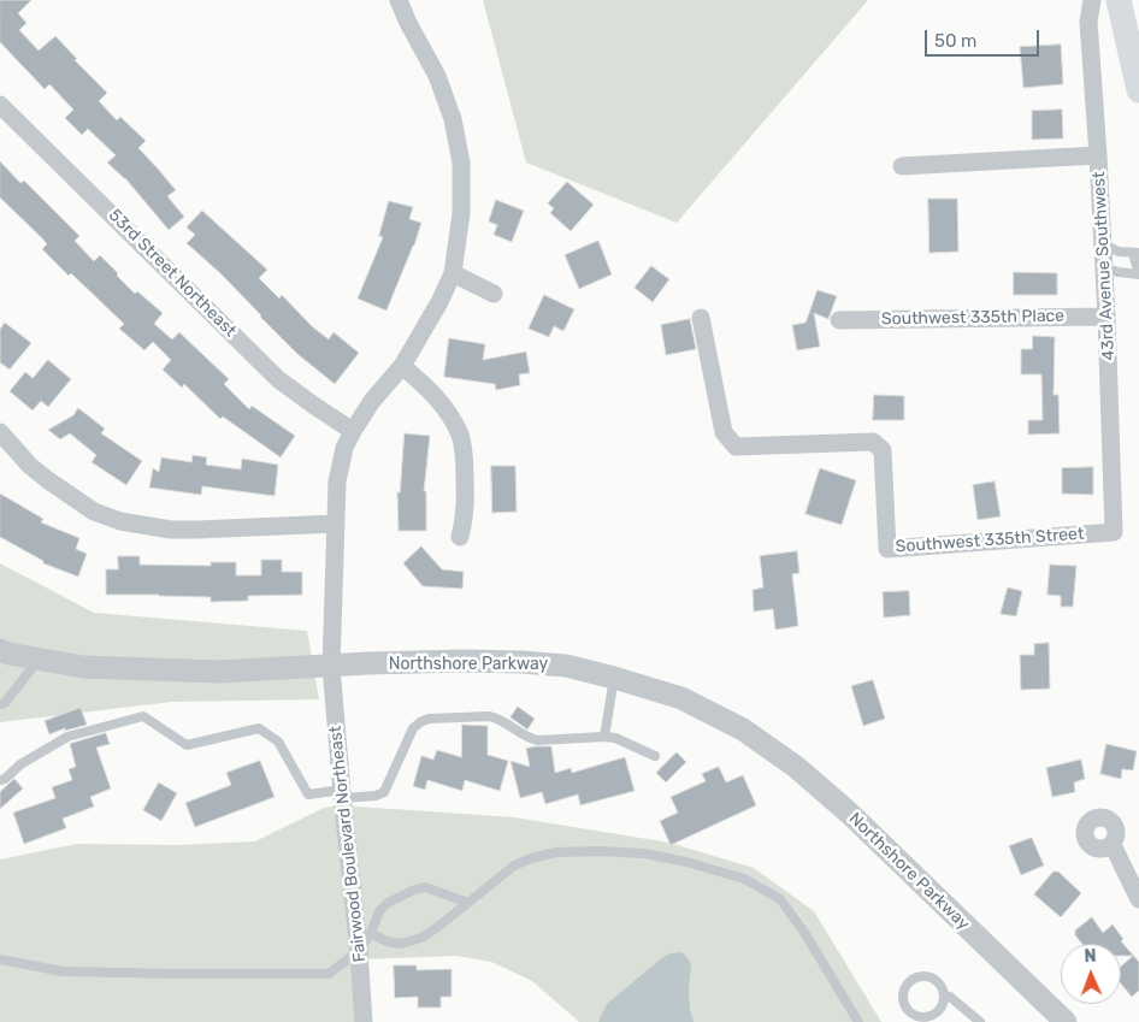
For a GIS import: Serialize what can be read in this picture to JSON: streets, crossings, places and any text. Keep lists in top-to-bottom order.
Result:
{
  "streets": {
    "street": [
      "43rd Avenue Southwest",
      "53rd Street Northeast",
      "Southwest 335th Place",
      "Southwest 335th Street",
      "Northshore Parkway",
      "Fairwood Boulevard Northeast"
    ]
  },
  "crossings": [
    ["43rd Avenue Southwest", "Southwest 335th Place"],
    ["43rd Avenue Southwest", "Southwest 335th Street"],
    ["53rd Street Northeast", "Fairwood Boulevard Northeast"],
    ["Northshore Parkway", "Fairwood Boulevard Northeast"]
  ],
  "scale_bar": "50 m",
  "north": "top"
}
